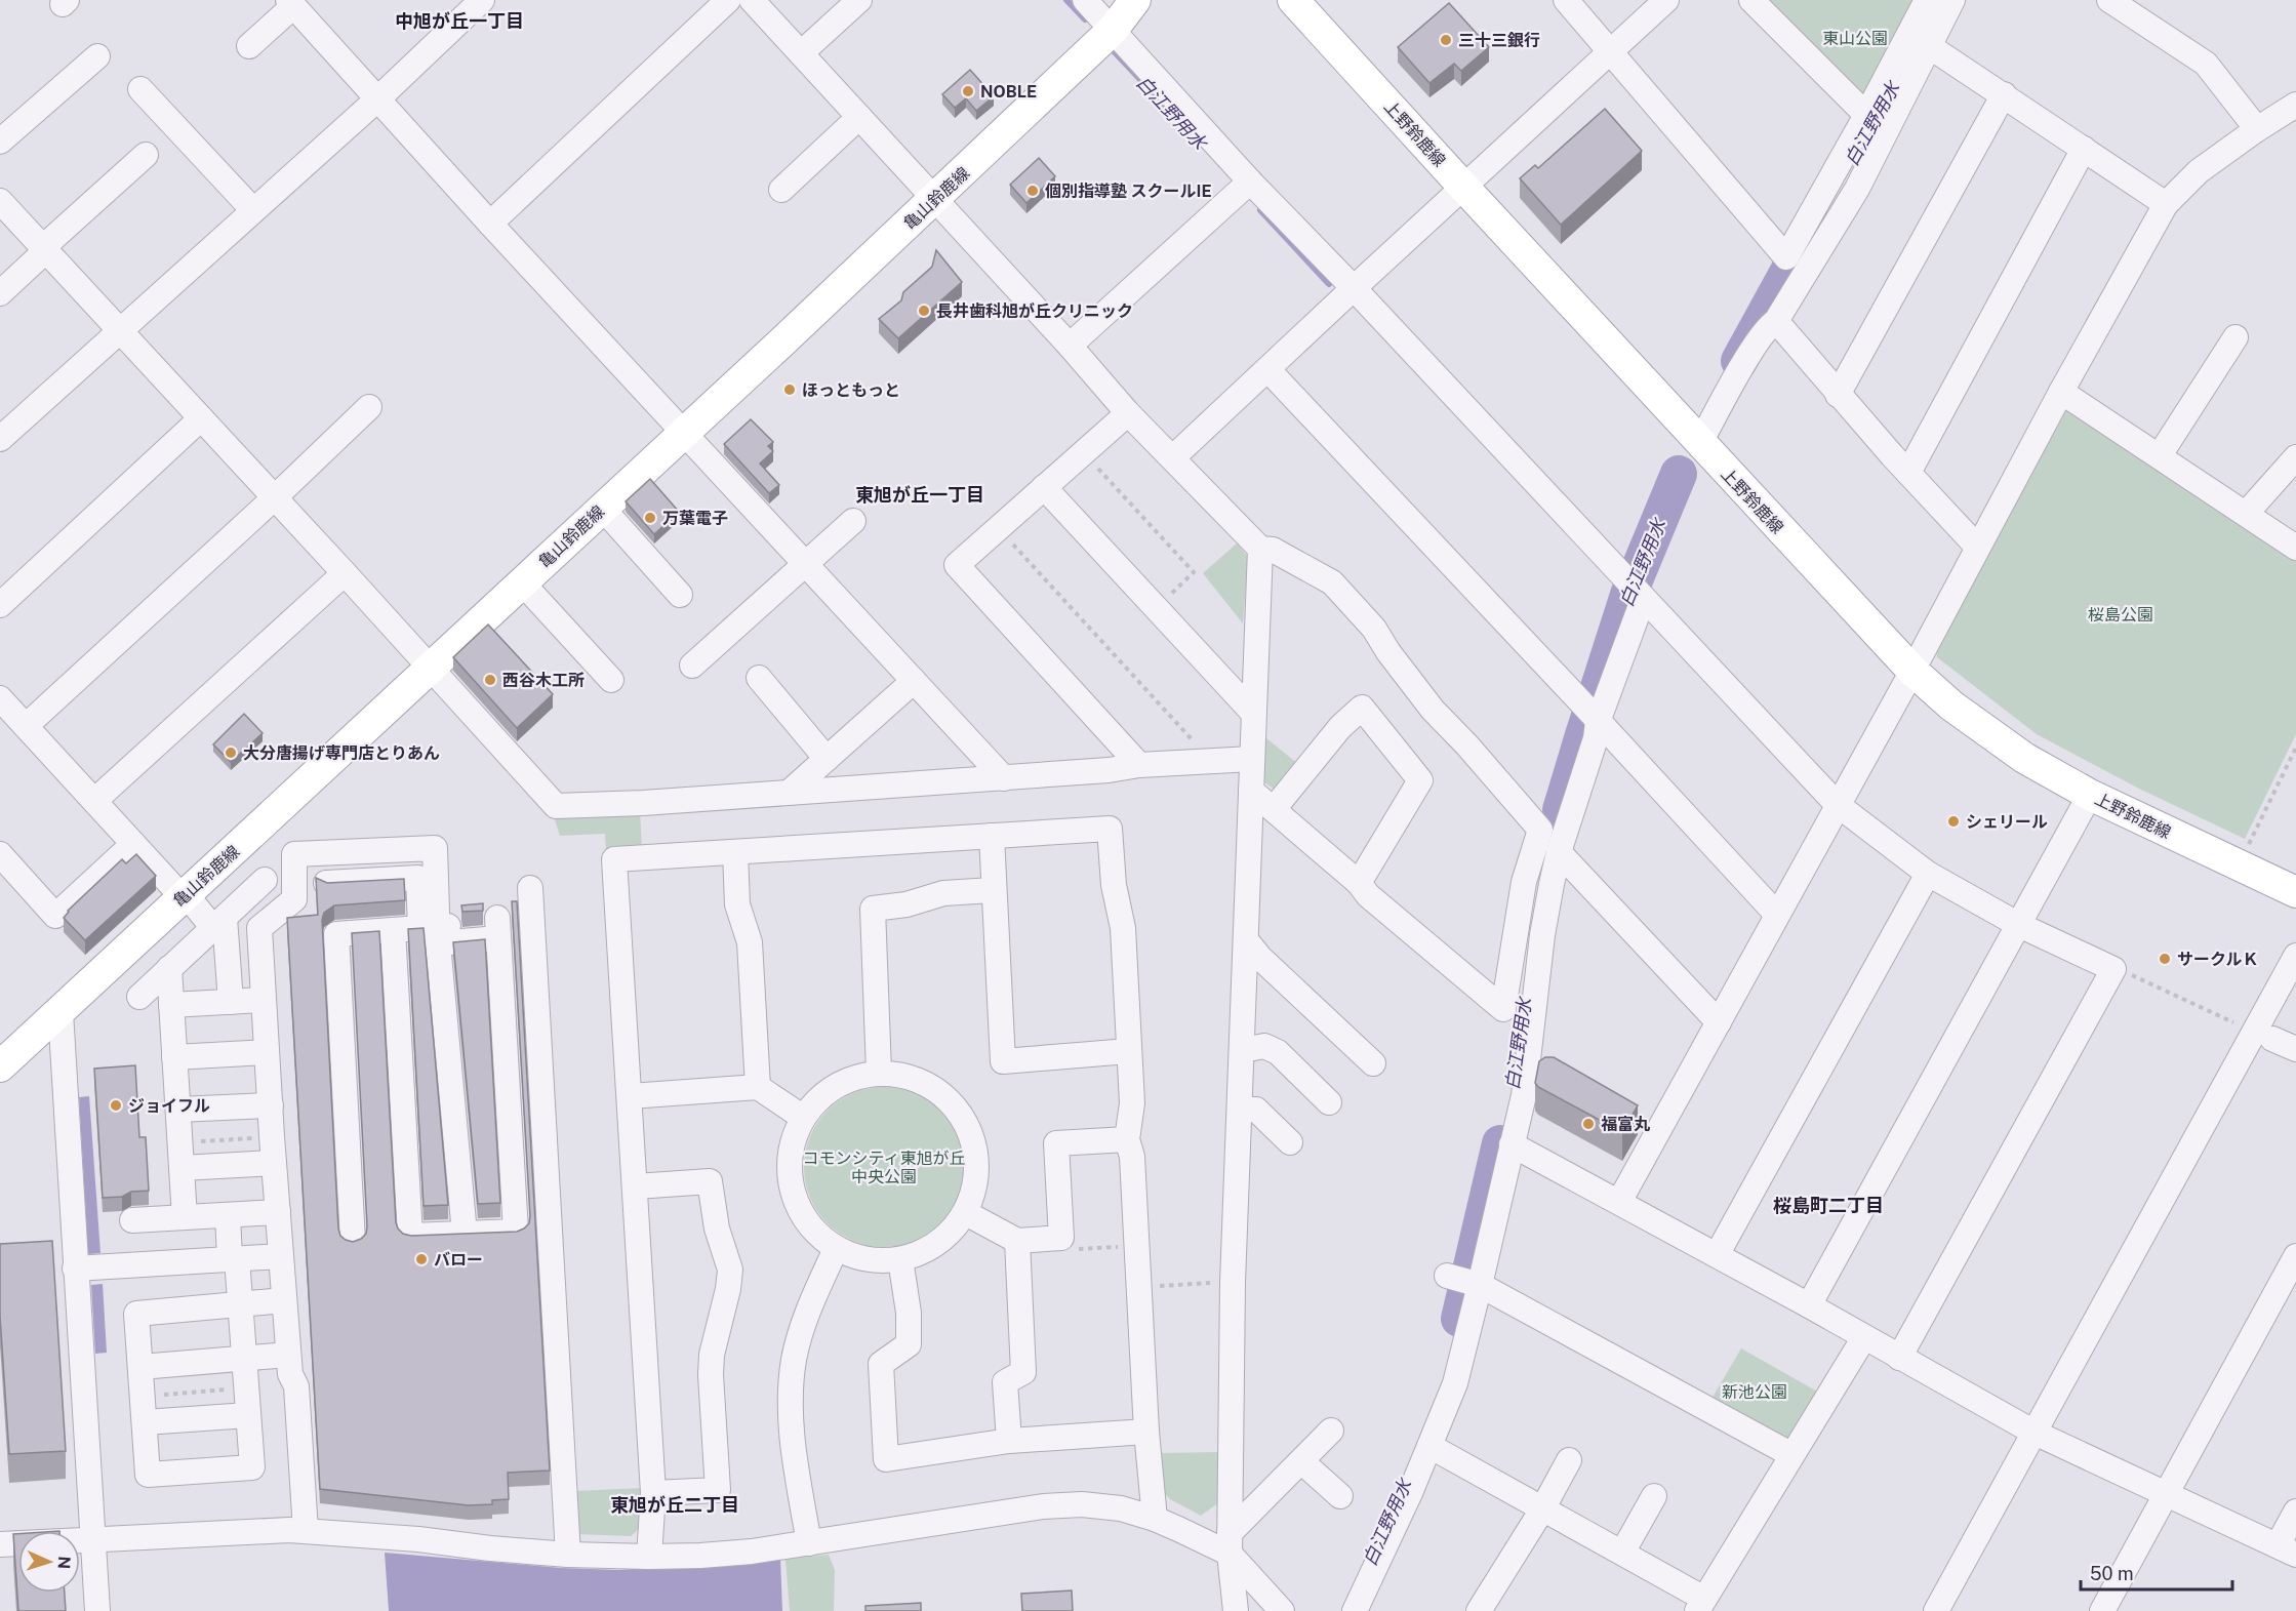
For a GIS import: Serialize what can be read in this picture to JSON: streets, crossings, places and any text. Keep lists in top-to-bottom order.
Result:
{
  "streets": {
    "main road": ["上野鈴鹿線", "亀山鈴鹿線"]
  },
  "districts": [
    "中旭が丘一丁目",
    "東旭が丘一丁目",
    "桜島町二丁目",
    "東旭が丘二丁目"
  ],
  "water": ["白江野用水"],
  "parks": [
    "東山公園",
    "桜島公園",
    "コモンシティ東旭が丘 中央公園",
    "新池公園"
  ],
  "places": [
    "三十三銀行",
    "NOBLE",
    "個別指導塾 スクールIE",
    "長井歯科旭が丘クリニック",
    "ほっともっと",
    "万葉電子",
    "西谷木工所",
    "大分唐揚げ専門店とりあん",
    "シェリール",
    "サークルＫ",
    "ジョイフル",
    "福富丸",
    "バロー"
  ],
  "scale_bar": "50 m",
  "north": "right"
}
